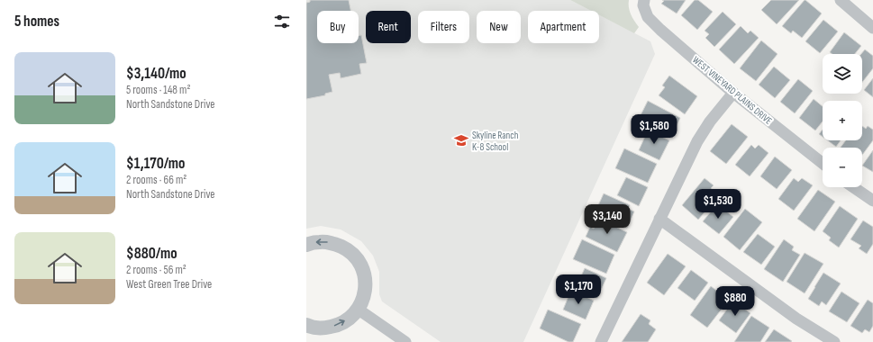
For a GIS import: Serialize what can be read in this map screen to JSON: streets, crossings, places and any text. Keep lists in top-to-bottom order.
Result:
{
  "streets": {
    "street": ["WEST VINEYARD PLAINS DRIVE"]
  },
  "places": {
    "school or university": ["Skyline Ranch K-8 School"]
  },
  "page": {
    "heading": "5 homes",
    "chip": [
      "Buy",
      "Rent",
      "Filters",
      "New",
      "Apartment"
    ],
    "list": [
      {
        "name": "$3,140/mo",
        "note": "5 rooms · 148 m² · North Sandstone Drive"
      },
      {
        "name": "$1,170/mo",
        "note": "2 rooms · 66 m² · North Sandstone Drive"
      },
      {
        "name": "$880/mo",
        "note": "2 rooms · 56 m² · West Green Tree Drive"
      }
    ],
    "map_buttons": ["+", "−"],
    "price": [
      "$1,580",
      "$1,530",
      "$3,140",
      "$1,170",
      "$880"
    ]
  }
}
